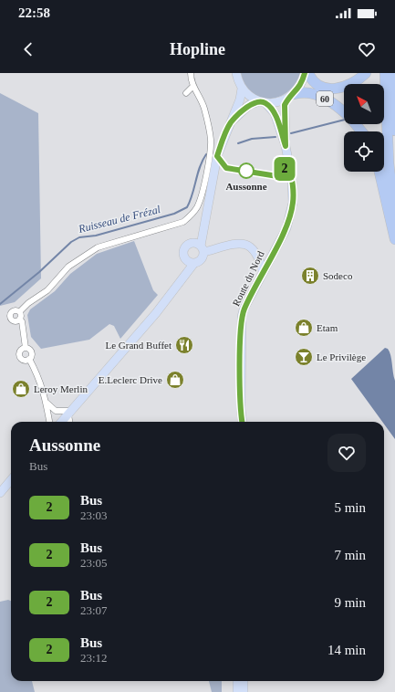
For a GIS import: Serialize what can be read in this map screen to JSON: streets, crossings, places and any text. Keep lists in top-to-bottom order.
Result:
{
  "streets": {
    "highway": ["60"],
    "main road": ["Route du Nord"]
  },
  "crossings": [
    ["60", "Route du Nord"]
  ],
  "water": ["Ruisseau de Frézal"],
  "places": {
    "other": ["Aussonne"],
    "building": ["Sodeco"],
    "shop": ["Etam", "E.Leclerc Drive", "Leroy Merlin"],
    "restaurant": ["Le Grand Buffet"],
    "bar": ["Le Privilège"]
  },
  "lines": ["bus line 2"],
  "north": "top left",
  "page": {
    "status": "22:58",
    "header": "Hopline",
    "on_map": "2",
    "heading": ["Aussonne", "Bus"],
    "list": [
      {
        "mark": "2",
        "name": "Bus",
        "note": "23:03",
        "value": "5 min"
      },
      {
        "mark": "2",
        "name": "Bus",
        "note": "23:05",
        "value": "7 min"
      },
      {
        "mark": "2",
        "name": "Bus",
        "note": "23:07",
        "value": "9 min"
      },
      {
        "mark": "2",
        "name": "Bus",
        "note": "23:12",
        "value": "14 min"
      }
    ]
  }
}
